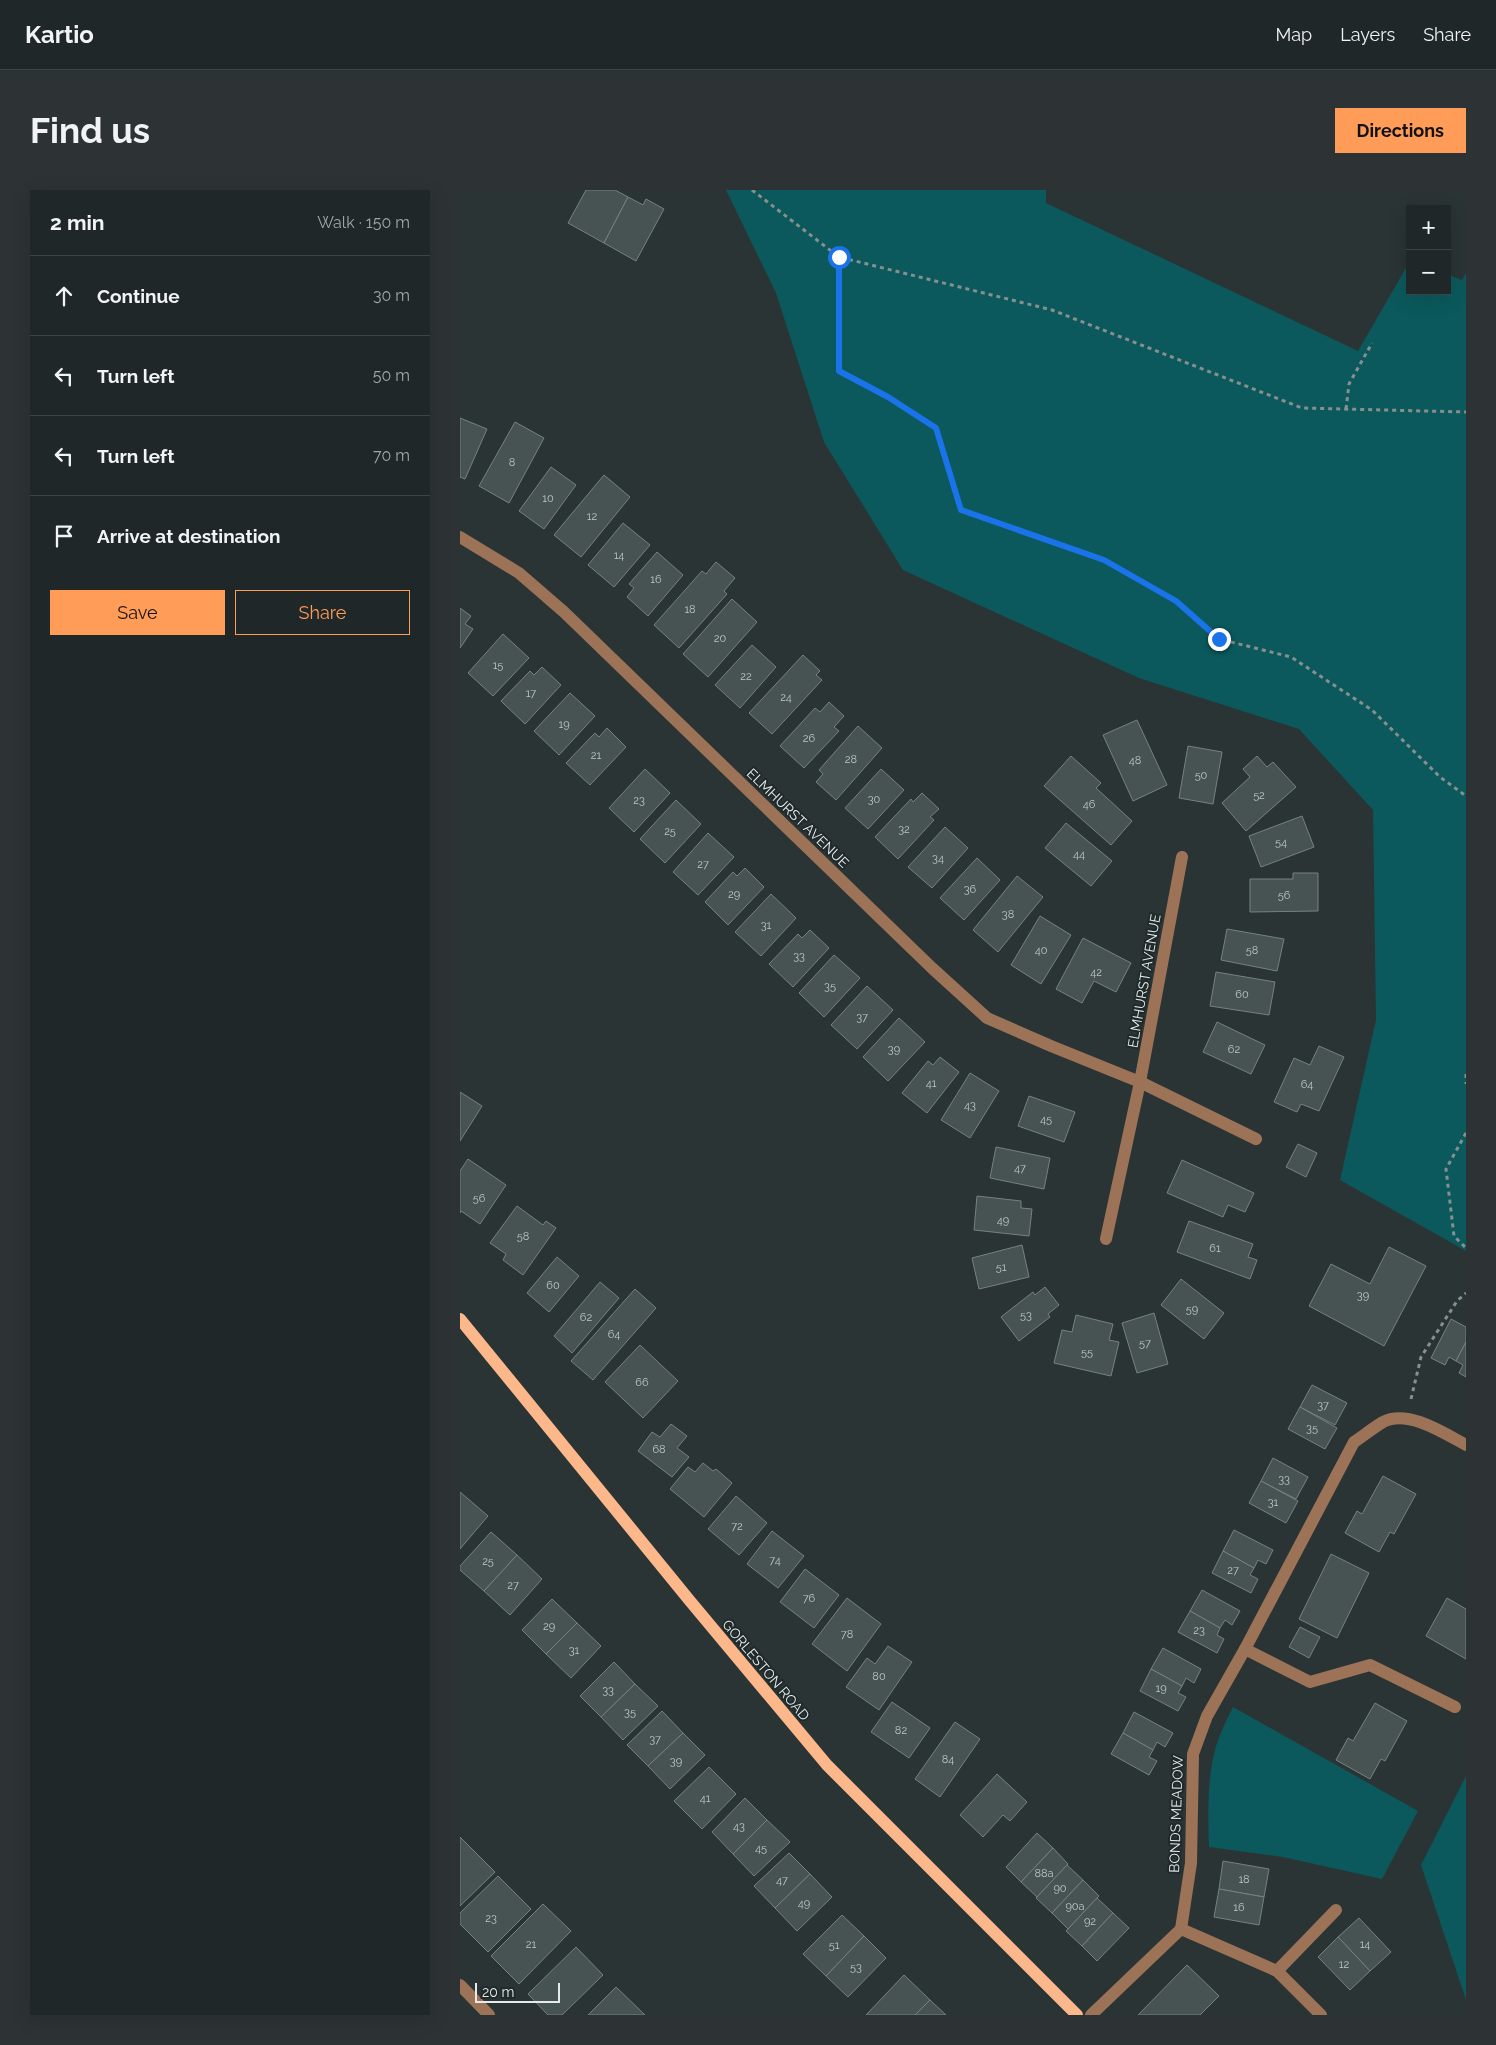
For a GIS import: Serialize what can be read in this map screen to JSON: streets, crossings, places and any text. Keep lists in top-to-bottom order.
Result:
{
  "streets": {
    "main road": ["GORLESTON ROAD"],
    "street": ["ELMHURST AVENUE", "BONDS MEADOW"]
  },
  "house_numbers": [
    "8",
    "10",
    "12",
    "14",
    "16",
    "18",
    "20",
    "15",
    "22",
    "17",
    "24",
    "19",
    "26",
    "21",
    "28",
    "48",
    "50",
    "52",
    "30",
    "23",
    "46",
    "32",
    "25",
    "54",
    "44",
    "34",
    "27",
    "36",
    "29",
    "56",
    "38",
    "31",
    "40",
    "58",
    "33",
    "42",
    "35",
    "60",
    "37",
    "39",
    "62",
    "41",
    "64",
    "43",
    "45",
    "47",
    "56",
    "49",
    "58",
    "61",
    "51",
    "60",
    "39",
    "59",
    "53",
    "62",
    "64",
    "57",
    "55",
    "66",
    "37",
    "35",
    "68",
    "33",
    "31",
    "72",
    "74",
    "25",
    "27",
    "27",
    "76",
    "29",
    "23",
    "78",
    "31",
    "80",
    "19",
    "33",
    "35",
    "82",
    "37",
    "84",
    "39",
    "41",
    "43",
    "45",
    "88a",
    "18",
    "47",
    "90",
    "49",
    "90a",
    "16",
    "23",
    "92",
    "21",
    "14",
    "51",
    "12",
    "53"
  ],
  "scale_bar": "20 m",
  "page": {
    "header": "Kartio",
    "nav": ["Map", "Layers", "Share"],
    "buttons": [
      "Directions",
      ["Save", "Share"]
    ],
    "title": "Find us",
    "heading": ["2 min", "Walk · 150 m"],
    "map_buttons": ["+", "−"],
    "list": [
      ["Continue", "30 m"],
      ["Turn left", "50 m"],
      ["Turn left", "70 m"],
      "Arrive at destination"
    ],
    "scale": "20 m"
  }
}
